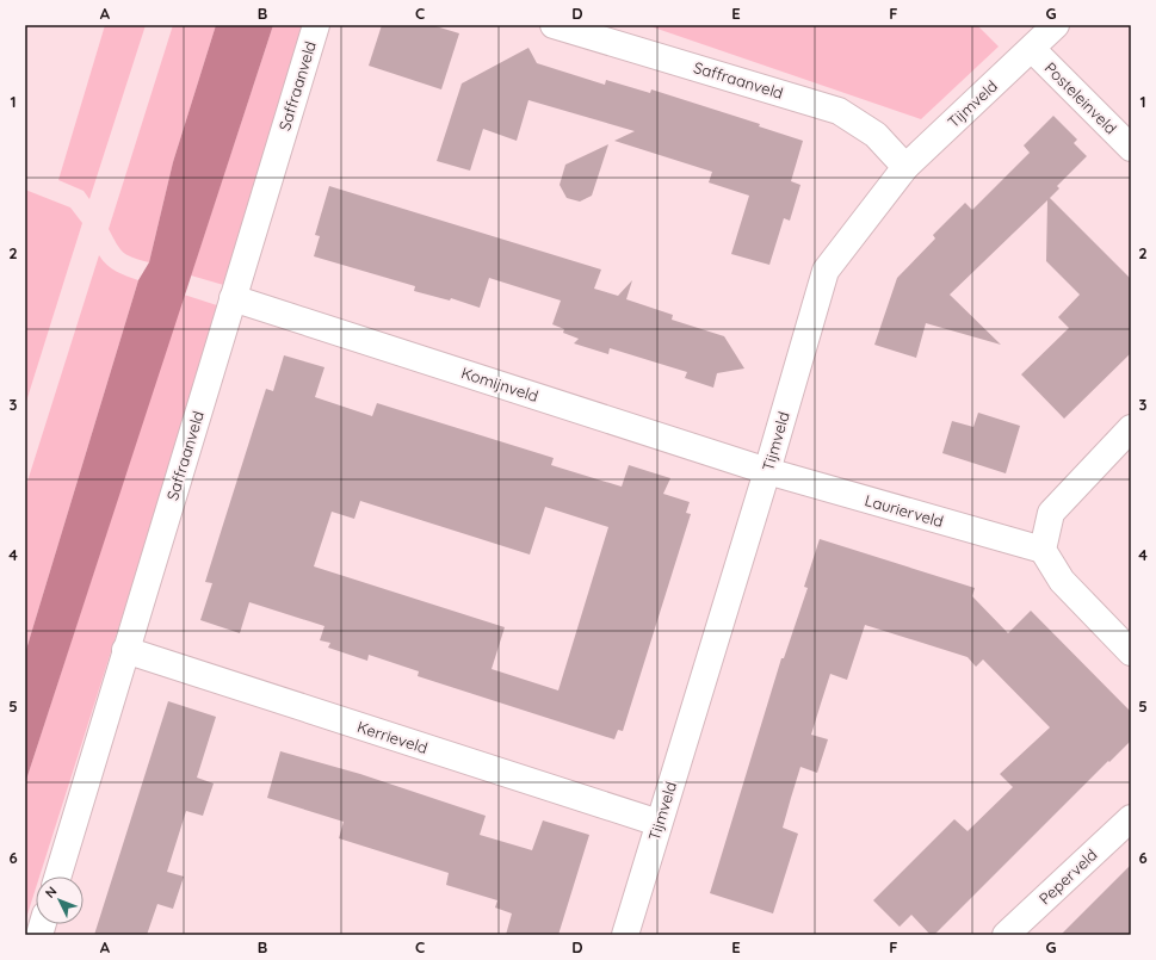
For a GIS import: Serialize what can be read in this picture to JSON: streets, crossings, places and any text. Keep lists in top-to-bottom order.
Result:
{
  "streets": {
    "street": [
      "Saffraanveld",
      "Posteleinveld",
      "Tijmveld",
      "Komijnveld",
      "Laurierveld",
      "Kerrieveld",
      "Peperveld"
    ]
  },
  "crossings": [
    ["Saffraanveld", "Tijmveld"],
    ["Saffraanveld", "Komijnveld"],
    ["Saffraanveld", "Kerrieveld"],
    ["Posteleinveld", "Tijmveld"],
    ["Tijmveld", "Komijnveld"],
    ["Tijmveld", "Laurierveld"],
    ["Tijmveld", "Kerrieveld"],
    ["Komijnveld", "Laurierveld"]
  ],
  "north": "top left",
  "grid": {
    "columns": [
      "A",
      "B",
      "C",
      "D",
      "E",
      "F",
      "G"
    ],
    "rows": [
      "1",
      "2",
      "3",
      "4",
      "5",
      "6"
    ]
  }
}
